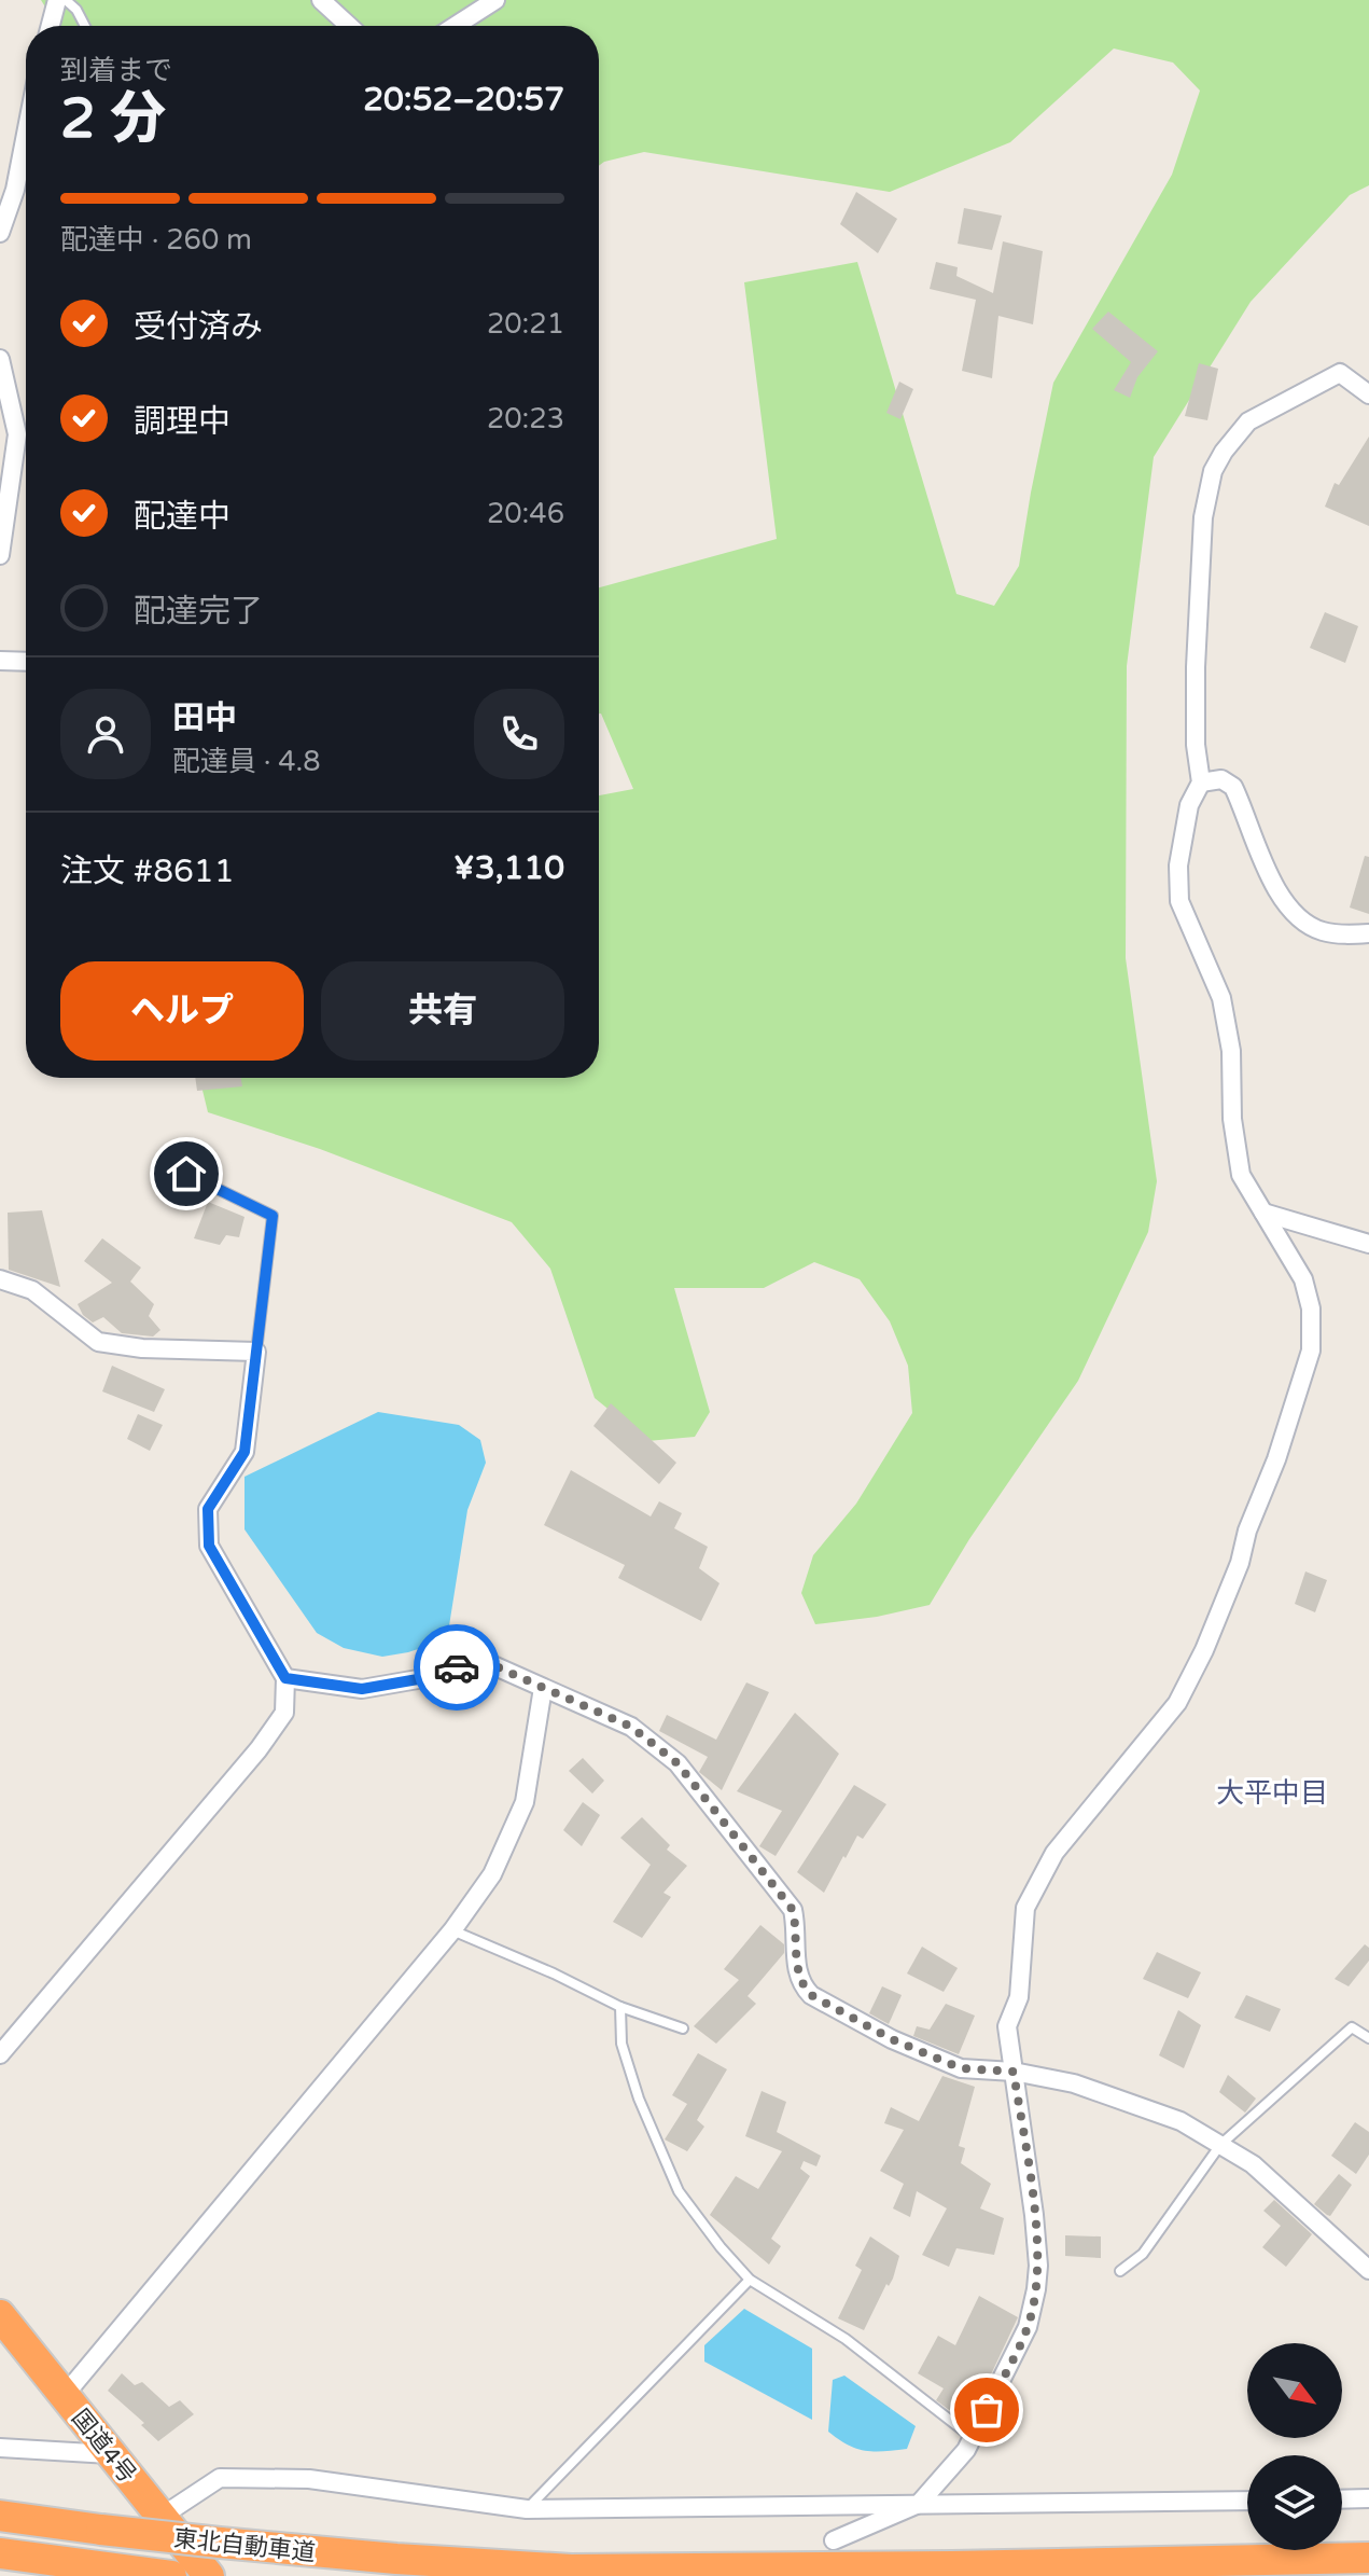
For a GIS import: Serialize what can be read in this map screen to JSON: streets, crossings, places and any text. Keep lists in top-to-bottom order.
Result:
{
  "streets": {
    "highway": ["国道4号", "東北自動車道"]
  },
  "districts": ["大平中目"],
  "north": "bottom right",
  "page": {
    "heading": ["2 分", "到着まで", "20:52–20:57"],
    "panel": [
      "田中",
      "配達員 · 4.8",
      "注文 #8611",
      "¥3,110"
    ],
    "bar": "配達中 · 260 m",
    "list": [
      ["受付済み", "20:21"],
      ["調理中", "20:23"],
      ["配達中", "20:46"],
      "配達完了"
    ],
    "buttons": ["ヘルプ", "共有"]
  }
}
